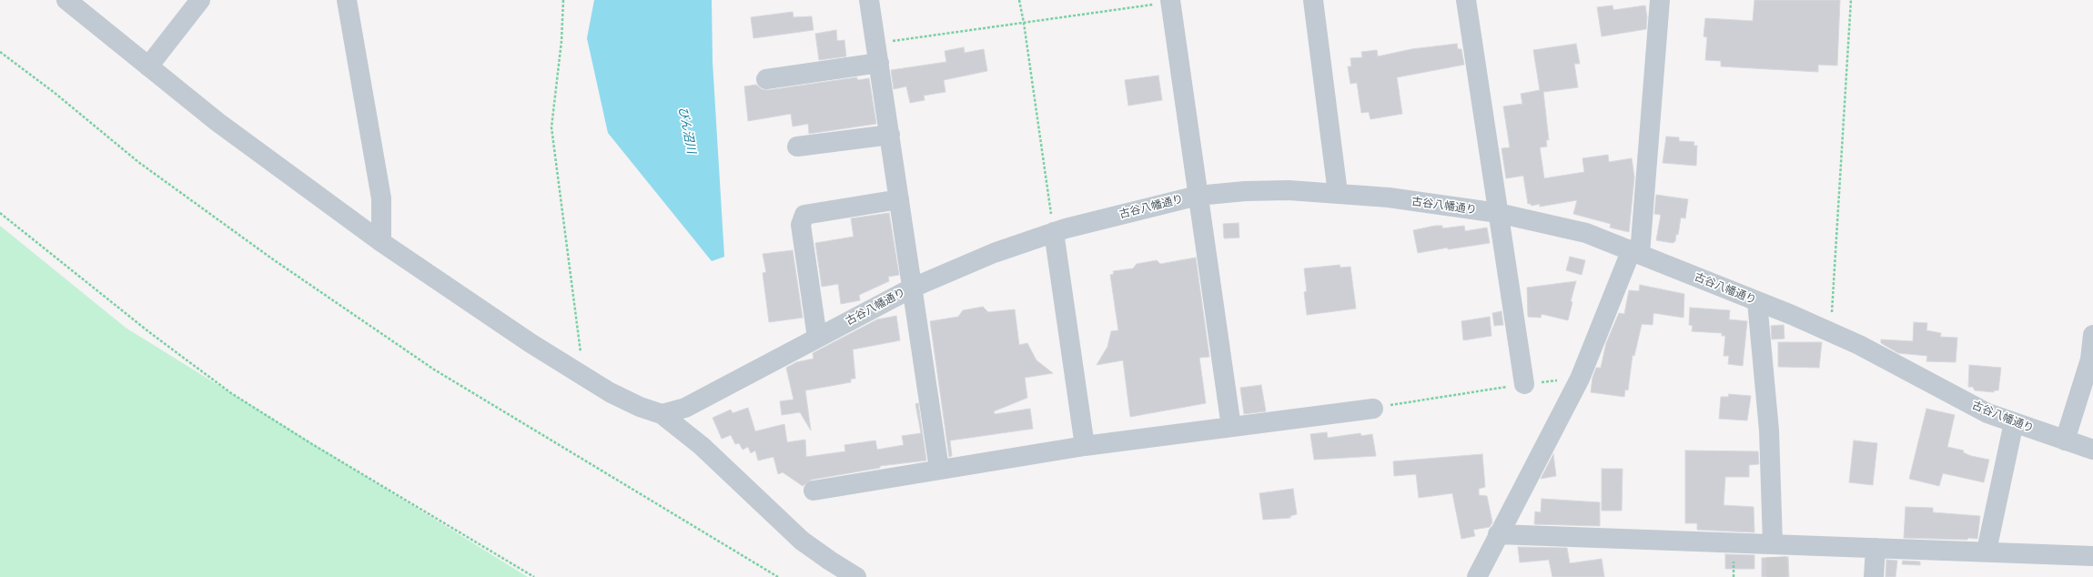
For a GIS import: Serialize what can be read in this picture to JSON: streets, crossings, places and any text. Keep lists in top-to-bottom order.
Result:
{
  "streets": {
    "street": ["古谷八幡通り"]
  },
  "water": ["びん沼川"]
}
